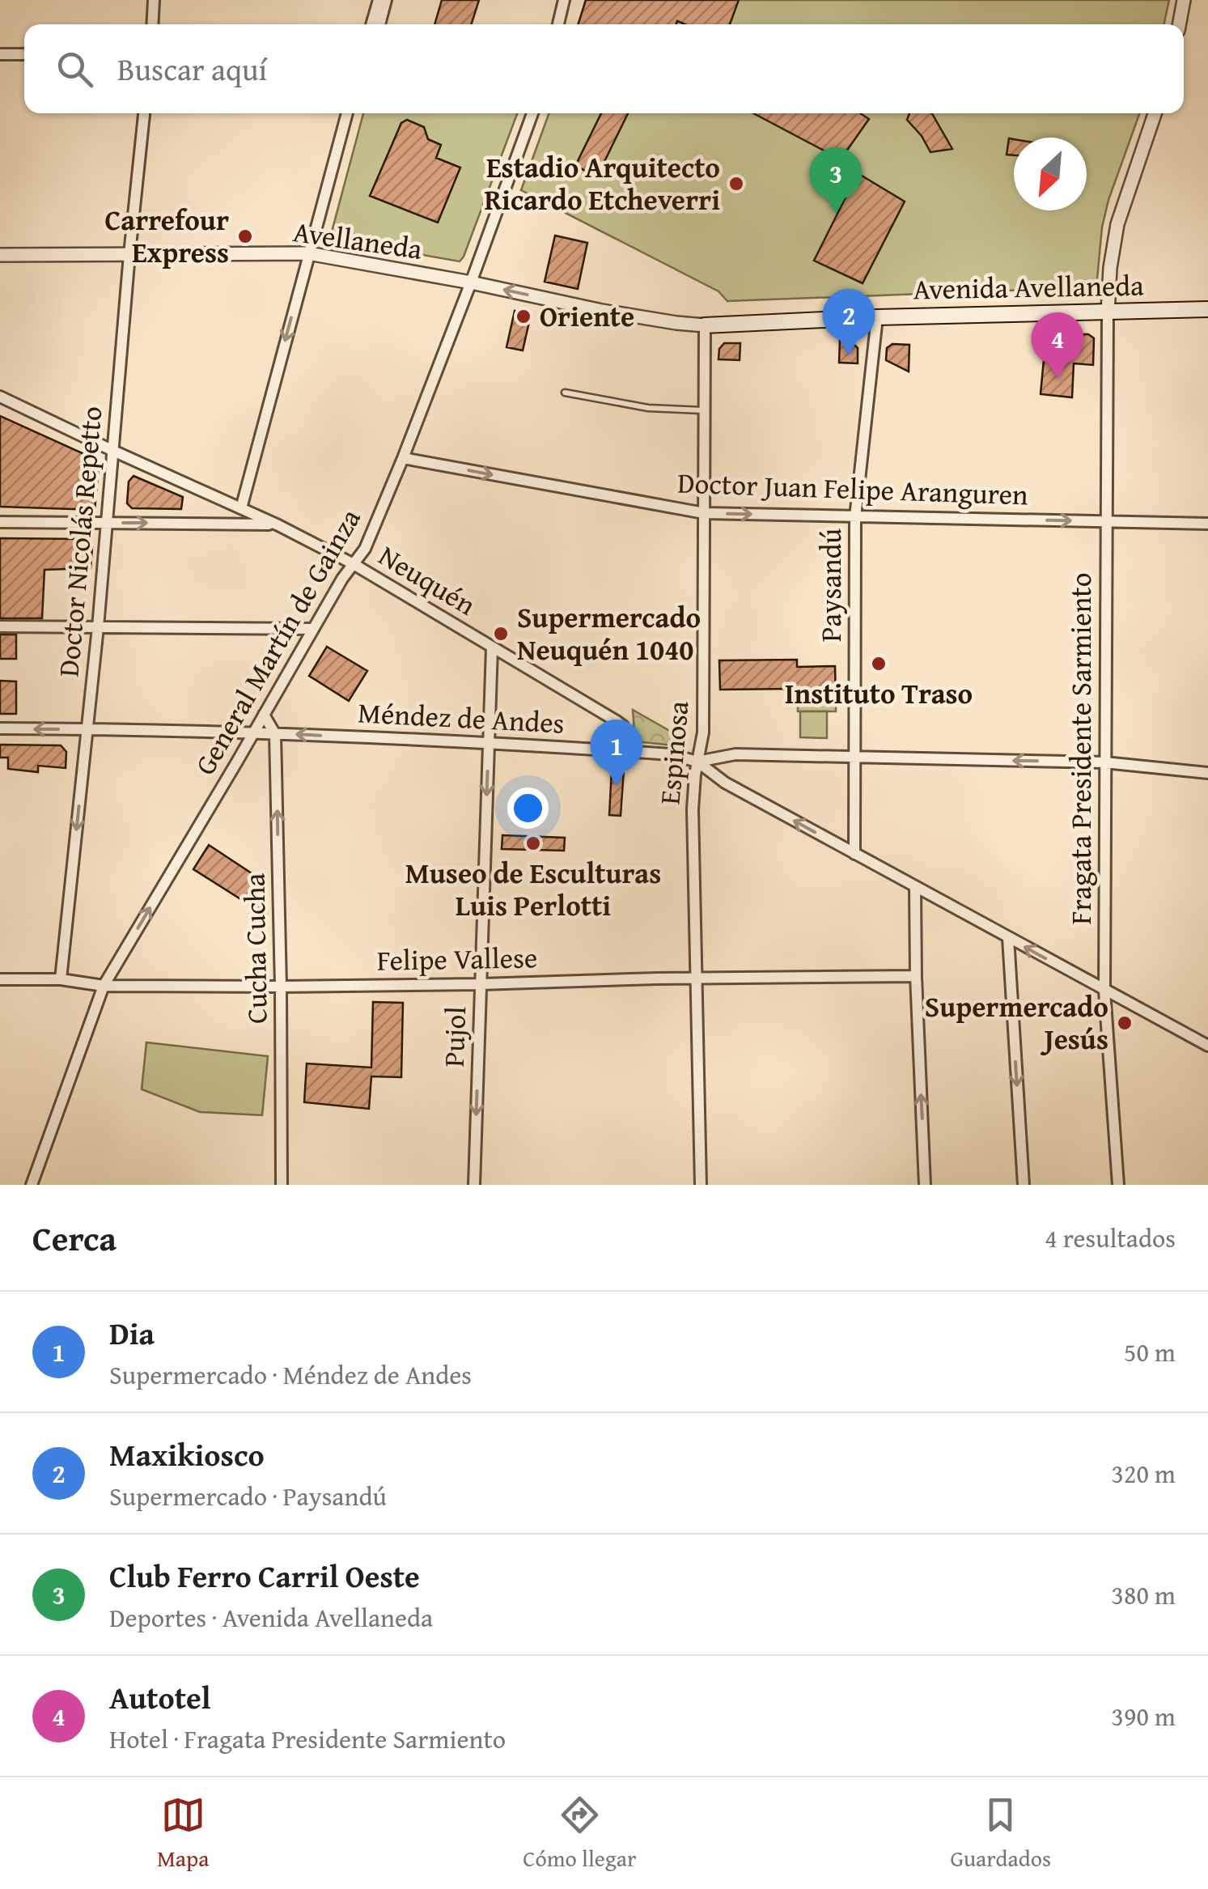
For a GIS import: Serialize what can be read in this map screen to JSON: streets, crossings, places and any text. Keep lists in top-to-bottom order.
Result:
{
  "streets": {
    "main road": ["Avenida Avellaneda"],
    "street": [
      "Avellaneda",
      "Doctor Juan Felipe Aranguren",
      "Doctor Nicolás Repetto",
      "Neuquén",
      "Paysandú",
      "General Martín de Gainza",
      "Méndez de Andes",
      "Fragata Presidente Sarmiento",
      "Espinosa",
      "Cucha Cucha",
      "Felipe Vallese",
      "Pujol"
    ]
  },
  "crossings": [
    ["Avellaneda", "Avenida Avellaneda"],
    ["Avellaneda", "Doctor Nicolás Repetto"],
    ["Avellaneda", "General Martín de Gainza"],
    ["Avellaneda", "Espinosa"],
    ["Avenida Avellaneda", "Paysandú"],
    ["Avenida Avellaneda", "Fragata Presidente Sarmiento"],
    ["Avenida Avellaneda", "Espinosa"],
    ["Doctor Juan Felipe Aranguren", "Paysandú"],
    ["Doctor Juan Felipe Aranguren", "General Martín de Gainza"],
    ["Doctor Juan Felipe Aranguren", "Fragata Presidente Sarmiento"],
    ["Doctor Juan Felipe Aranguren", "Espinosa"],
    ["Doctor Nicolás Repetto", "Neuquén"],
    ["Doctor Nicolás Repetto", "Méndez de Andes"],
    ["Doctor Nicolás Repetto", "Felipe Vallese"],
    ["Neuquén", "General Martín de Gainza"],
    ["Neuquén", "Méndez de Andes"],
    ["Neuquén", "Pujol"],
    ["Paysandú", "Méndez de Andes"],
    ["General Martín de Gainza", "Méndez de Andes"],
    ["General Martín de Gainza", "Cucha Cucha"],
    ["General Martín de Gainza", "Felipe Vallese"],
    ["Méndez de Andes", "Fragata Presidente Sarmiento"],
    ["Méndez de Andes", "Espinosa"],
    ["Méndez de Andes", "Cucha Cucha"],
    ["Méndez de Andes", "Pujol"],
    ["Espinosa", "Felipe Vallese"],
    ["Cucha Cucha", "Felipe Vallese"],
    ["Felipe Vallese", "Pujol"]
  ],
  "one_way": [
    "Doctor Juan Felipe Aranguren",
    "Méndez de Andes",
    "Cucha Cucha",
    "Pujol"
  ],
  "places": [
    "Estadio Arquitecto Ricardo Etcheverri",
    "Carrefour Express",
    "Oriente",
    "Supermercado Neuquén 1040",
    "Instituto Traso",
    "Museo de Esculturas Luis Perlotti",
    "Supermercado Jesús"
  ],
  "north": "bottom left",
  "page": {
    "search": "Buscar aquí",
    "pins": [
      "3",
      "2",
      "4",
      "1"
    ],
    "heading": ["Cerca", "4 resultados"],
    "list": [
      {
        "mark": "1",
        "name": "Dia",
        "note": "Supermercado · Méndez de Andes",
        "value": "50 m"
      },
      {
        "mark": "2",
        "name": "Maxikiosco",
        "note": "Supermercado · Paysandú",
        "value": "320 m"
      },
      {
        "mark": "3",
        "name": "Club Ferro Carril Oeste",
        "note": "Deportes · Avenida Avellaneda",
        "value": "380 m"
      },
      {
        "mark": "4",
        "name": "Autotel",
        "note": "Hotel · Fragata Presidente Sarmiento",
        "value": "390 m"
      }
    ],
    "nav": ["Mapa", "Cómo llegar", "Guardados"]
  }
}
